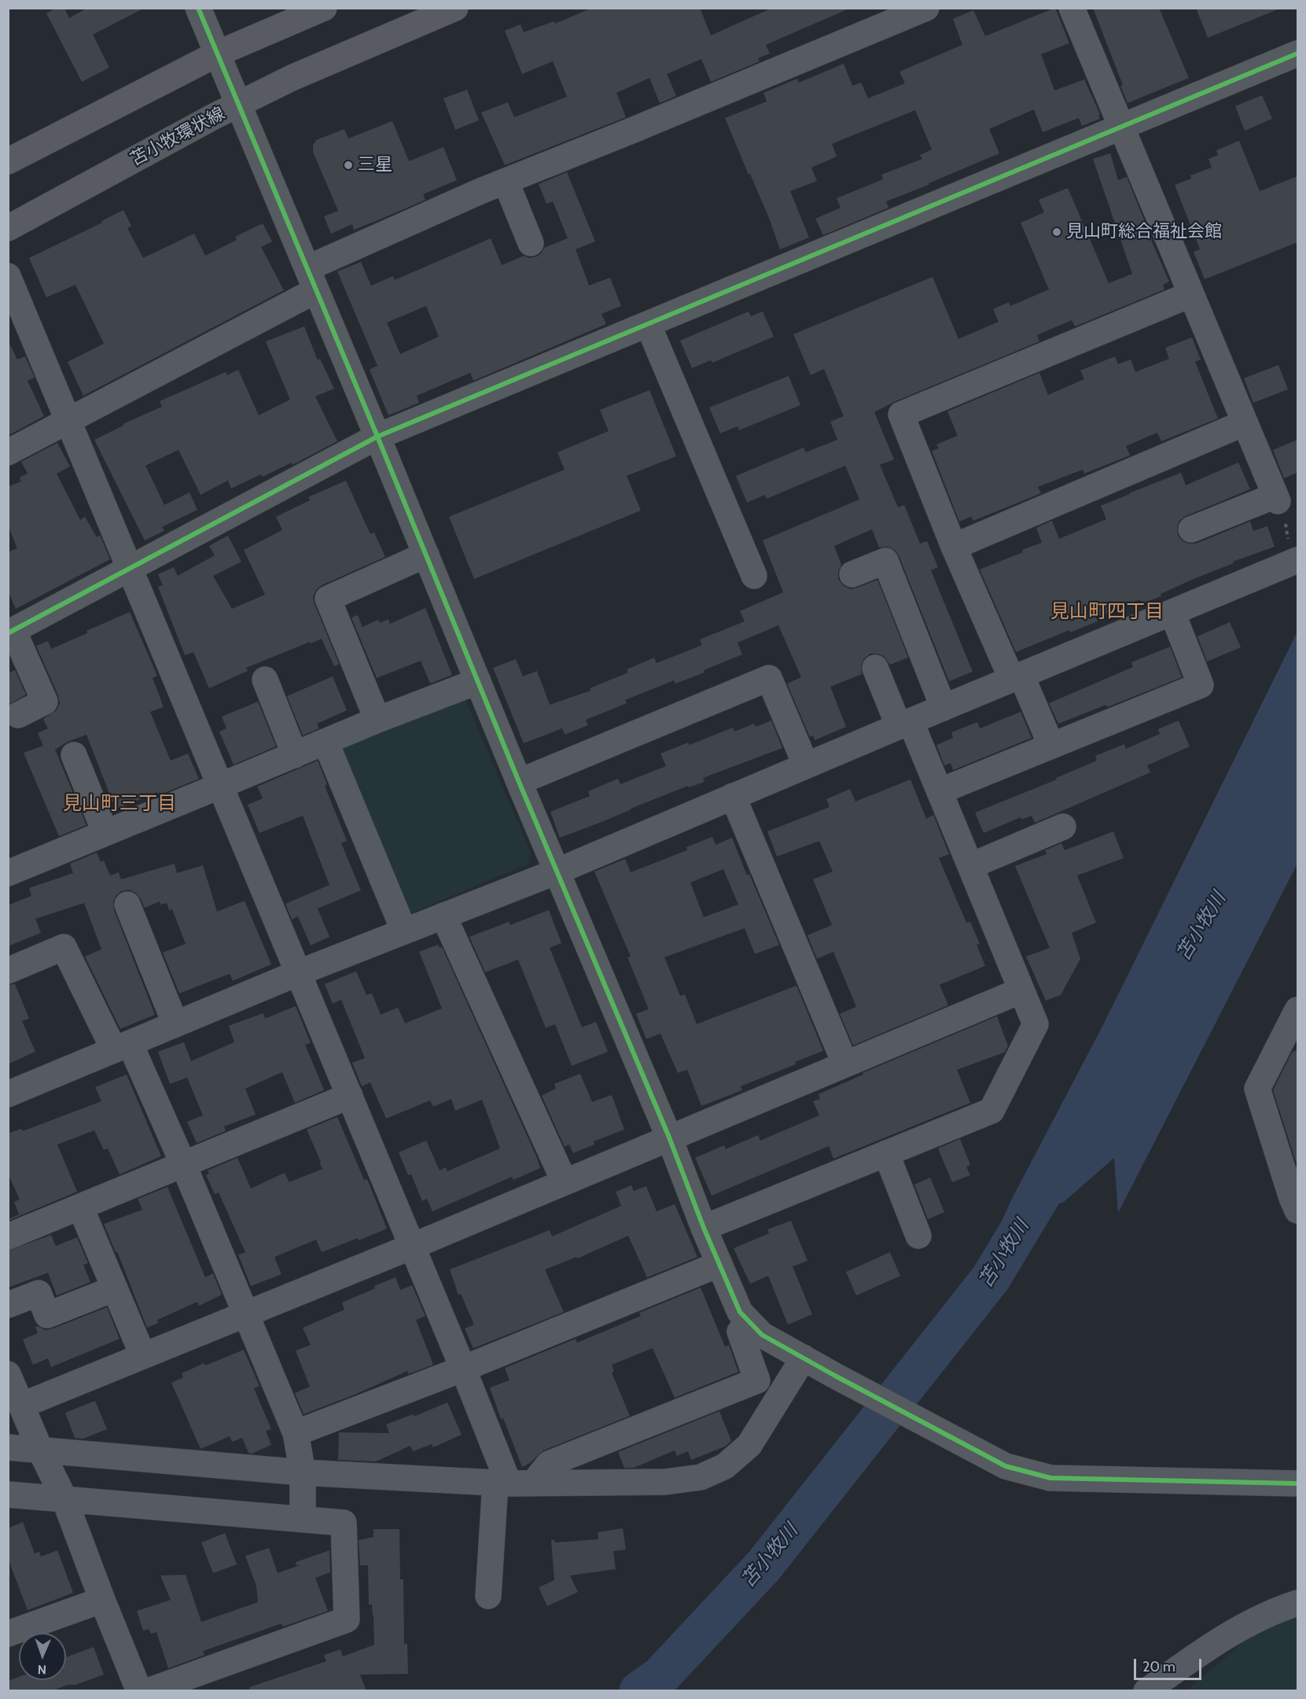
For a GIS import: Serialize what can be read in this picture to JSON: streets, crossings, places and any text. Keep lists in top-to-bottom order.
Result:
{
  "streets": {
    "main road": ["苫小牧環状線"]
  },
  "districts": ["見山町四丁目", "見山町三丁目"],
  "water": ["苫小牧川"],
  "places": ["三星", "見山町総合福祉会館"],
  "scale_bar": "20 m",
  "north": "bottom"
}
